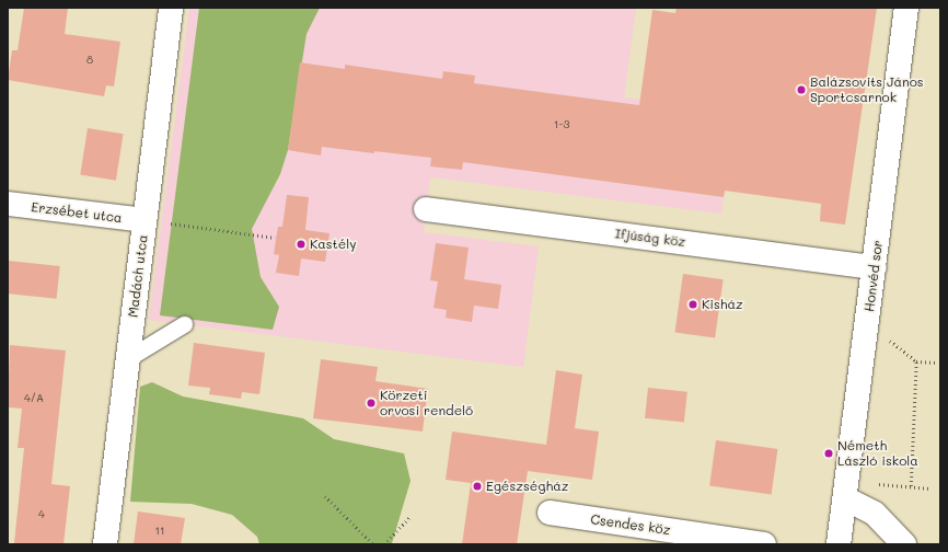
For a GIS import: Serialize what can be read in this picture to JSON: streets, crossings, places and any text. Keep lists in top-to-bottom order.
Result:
{
  "streets": {
    "street": [
      "Erzsébet utca",
      "Ifjúság köz",
      "Madách utca",
      "Honvéd sor",
      "Csendes köz"
    ]
  },
  "crossings": [
    ["Erzsébet utca", "Madách utca"],
    ["Ifjúság köz", "Honvéd sor"]
  ],
  "places": [
    "Balázsovits János Sportcsarnok",
    "Kastély",
    "Kisház",
    "Körzeti orvosi rendelő",
    "Németh László iskola",
    "Egészségház"
  ],
  "house_numbers": [
    "8",
    "1-3",
    "4/A",
    "4",
    "11"
  ]
}
